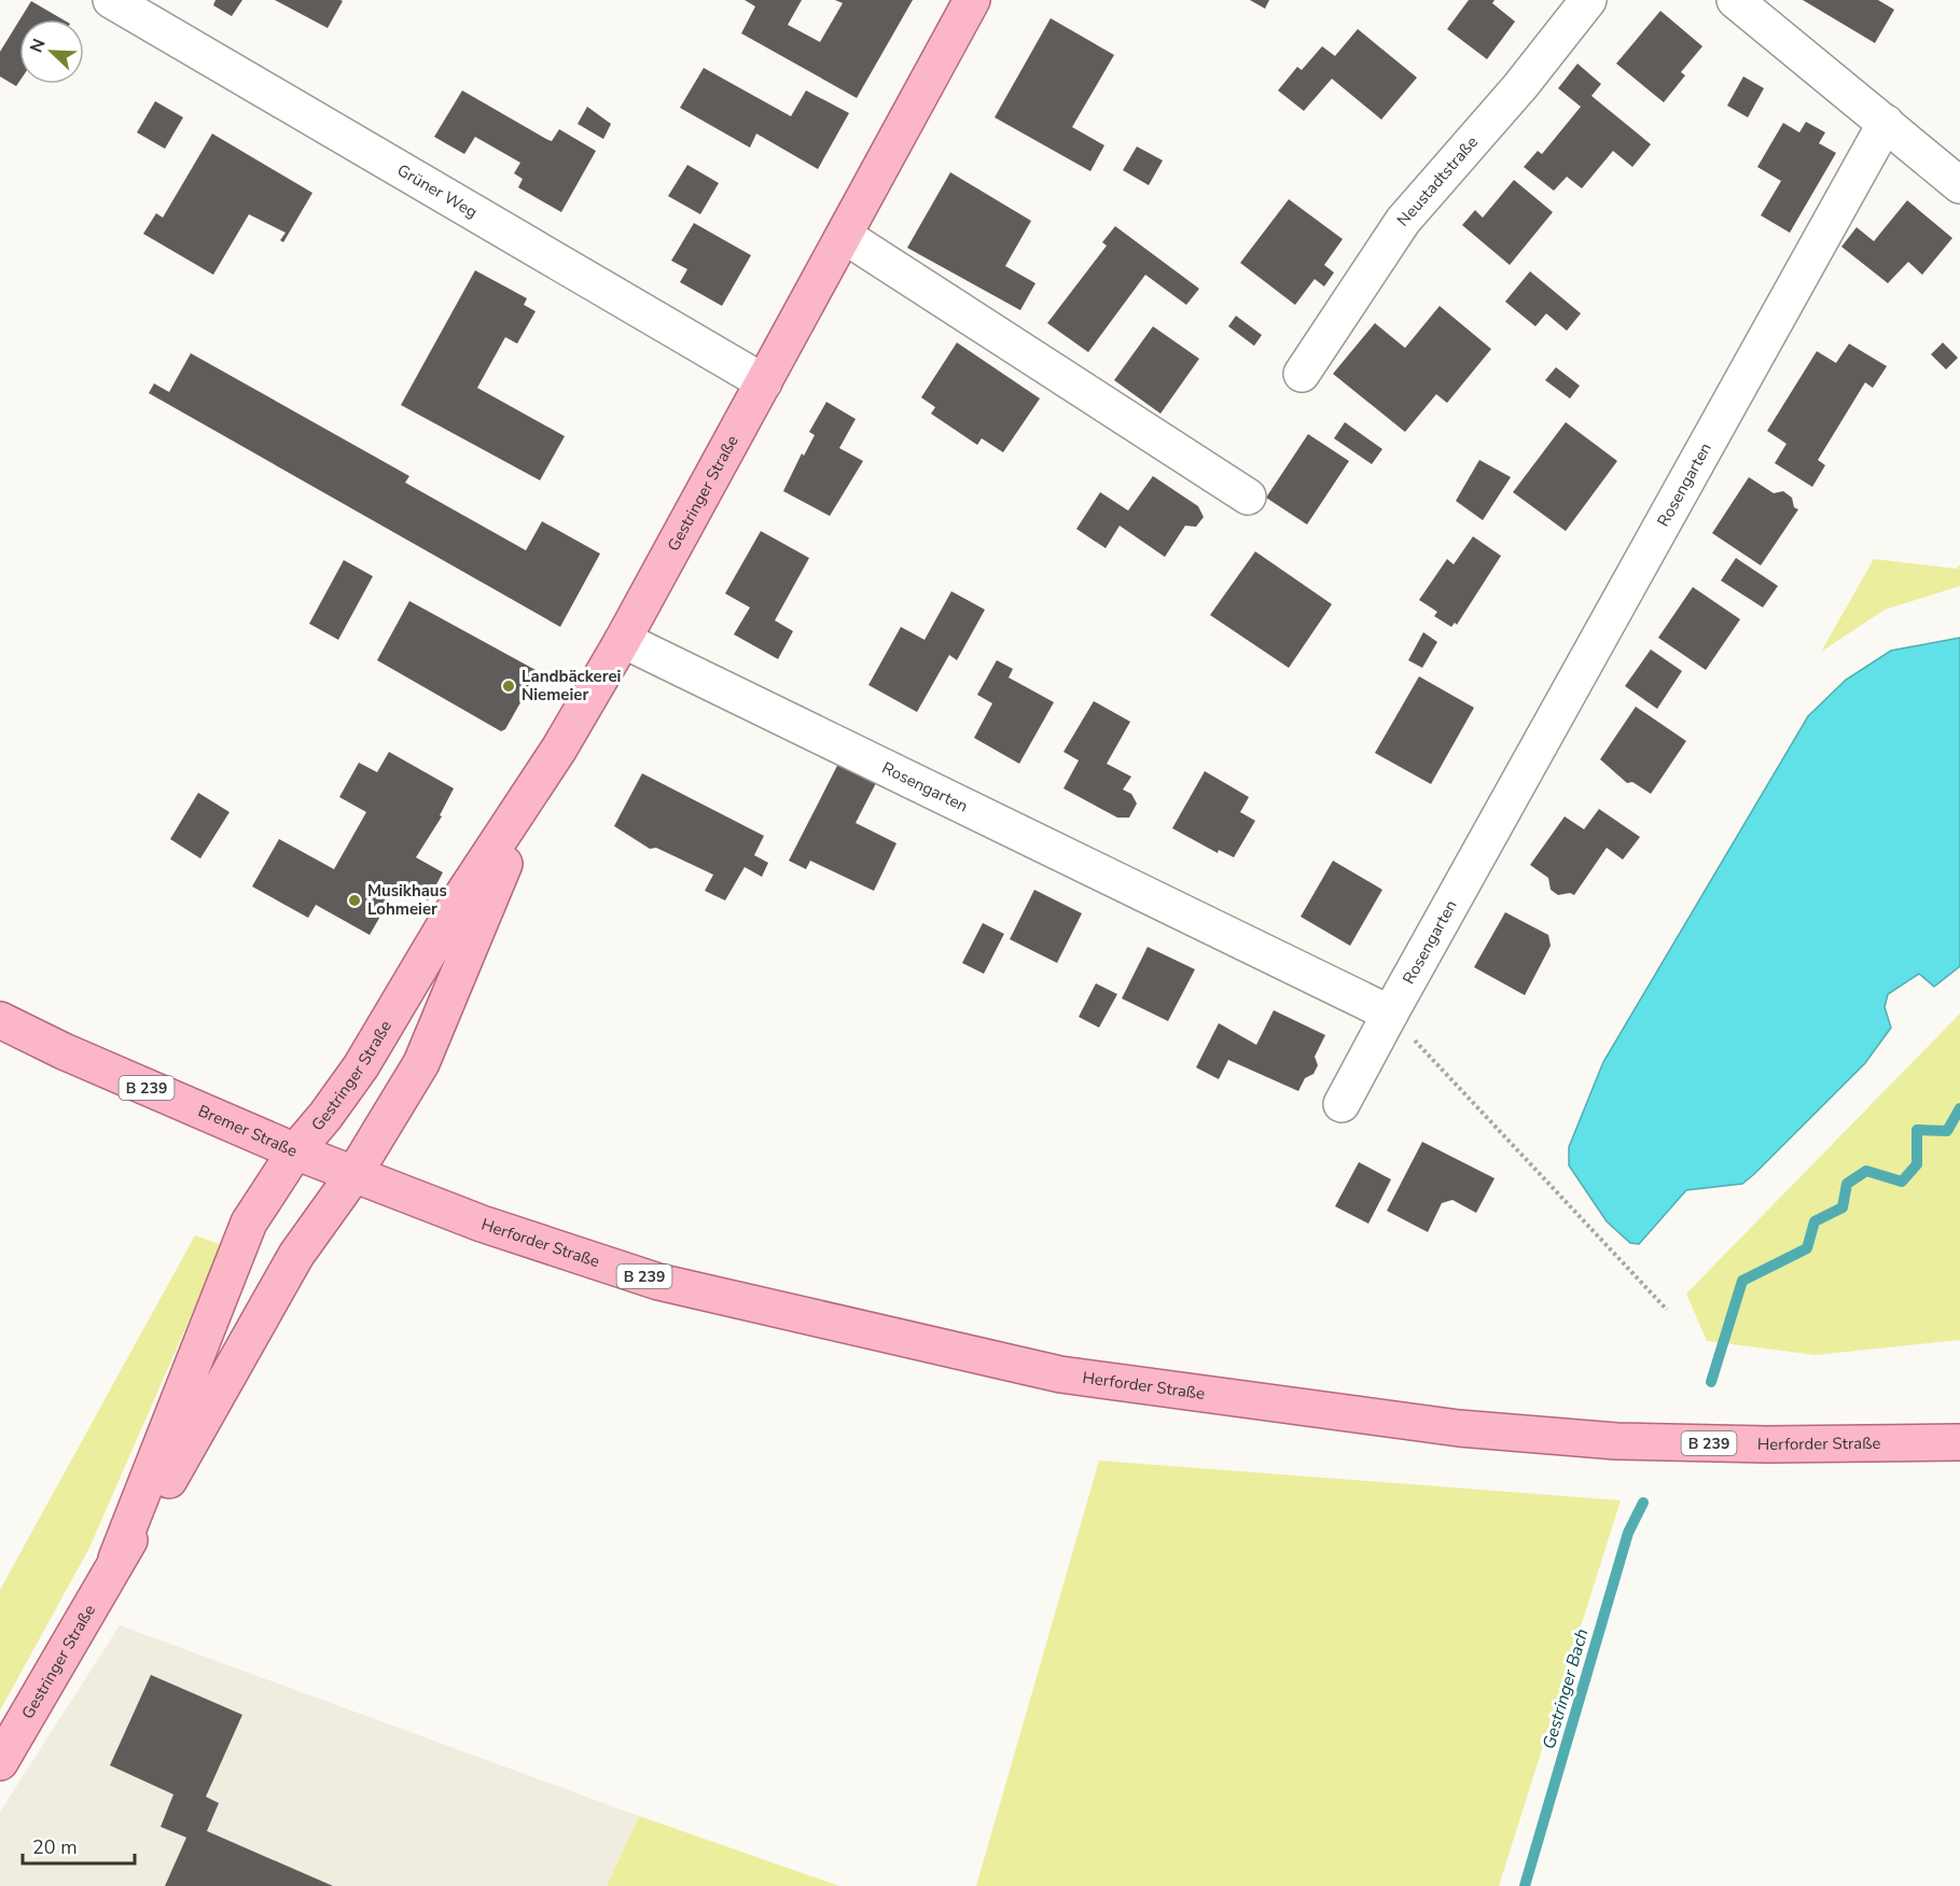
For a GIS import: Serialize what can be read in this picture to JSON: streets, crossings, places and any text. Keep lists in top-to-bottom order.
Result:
{
  "streets": {
    "main road": [
      "Gestringer Straße",
      "B 239",
      "Bremer Straße",
      "Herforder Straße"
    ],
    "street": ["Neustadtstraße", "Grüner Weg", "Rosengarten"]
  },
  "crossings": [
    ["Grüner Weg", "Gestringer Straße"],
    ["Rosengarten", "Gestringer Straße"],
    ["Gestringer Straße", "Bremer Straße"],
    ["Gestringer Straße", "Herforder Straße"],
    ["Bremer Straße", "Herforder Straße"]
  ],
  "water": ["Gestringer Bach"],
  "places": ["Landbäckerei Niemeier", "Musikhaus Lohmeier"],
  "scale_bar": "20 m",
  "north": "top left"
}
